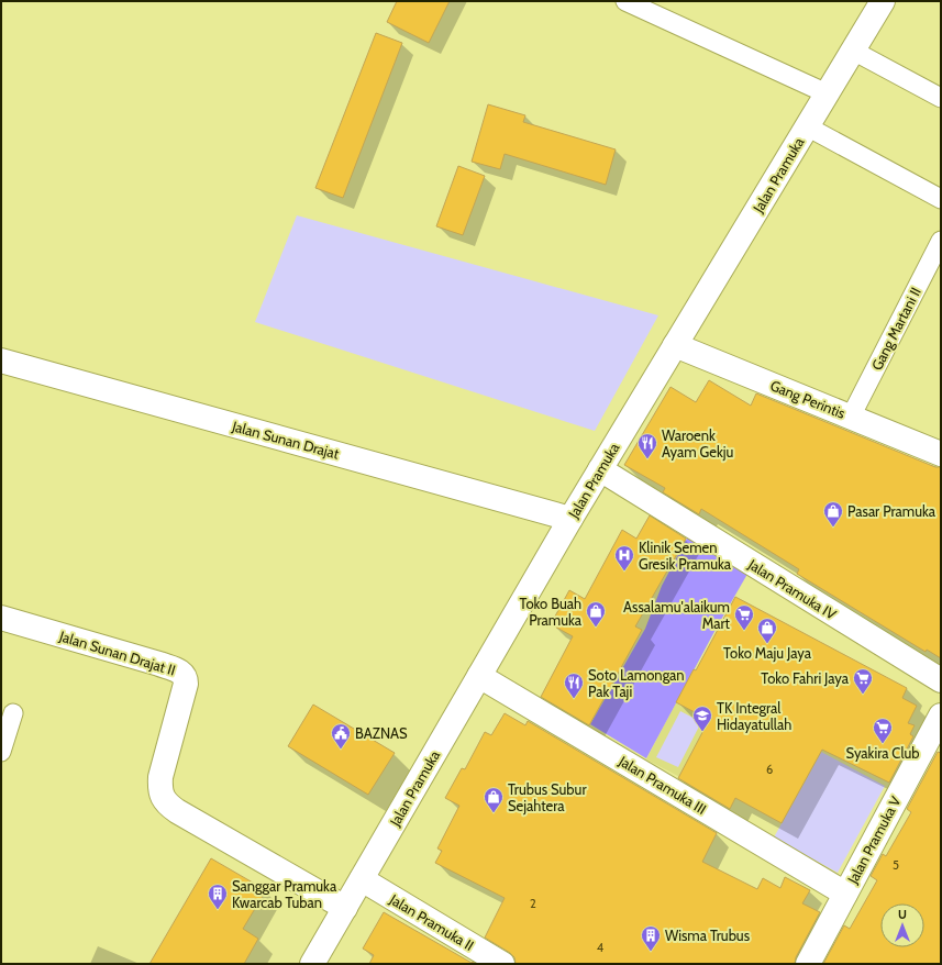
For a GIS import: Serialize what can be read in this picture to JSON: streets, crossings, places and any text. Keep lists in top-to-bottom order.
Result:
{
  "streets": {
    "street": [
      "Jalan Pramuka",
      "Gang Perintis",
      "Jalan Sunan Drajat",
      "Jalan Pramuka IV",
      "Jalan Sunan Drajat II",
      "Jalan Pramuka III",
      "Jalan Pramuka V",
      "Jalan Pramuka II"
    ],
    "lane": ["Gang Martani II"]
  },
  "crossings": [
    ["Jalan Pramuka", "Gang Perintis"],
    ["Jalan Pramuka", "Jalan Sunan Drajat"],
    ["Jalan Pramuka", "Jalan Pramuka IV"],
    ["Jalan Pramuka", "Jalan Sunan Drajat II"],
    ["Jalan Pramuka", "Jalan Pramuka III"],
    ["Jalan Pramuka", "Jalan Pramuka II"],
    ["Gang Martani II", "Gang Perintis"],
    ["Jalan Pramuka III", "Jalan Pramuka V"]
  ],
  "places": {
    "restaurant": ["Waroenk Ayam Gekju", "Soto Lamongan Pak Taji"],
    "shop": [
      "Pasar Pramuka",
      "Toko Buah Pramuka",
      "Toko Maju Jaya",
      "Trubus Subur Sejahtera"
    ],
    "hospital": ["Klinik Semen Gresik Pramuka"],
    "supermarket": ["Assalamu'alaikum Mart", "Toko Fahri Jaya", "Syakira Club"],
    "school or university": ["TK Integral Hidayatullah"],
    "public building": ["BAZNAS"],
    "building": ["Sanggar Pramuka Kwarcab Tuban", "Wisma Trubus"]
  },
  "house_numbers": [
    "6",
    "5",
    "2",
    "4"
  ],
  "north": "top"
}
